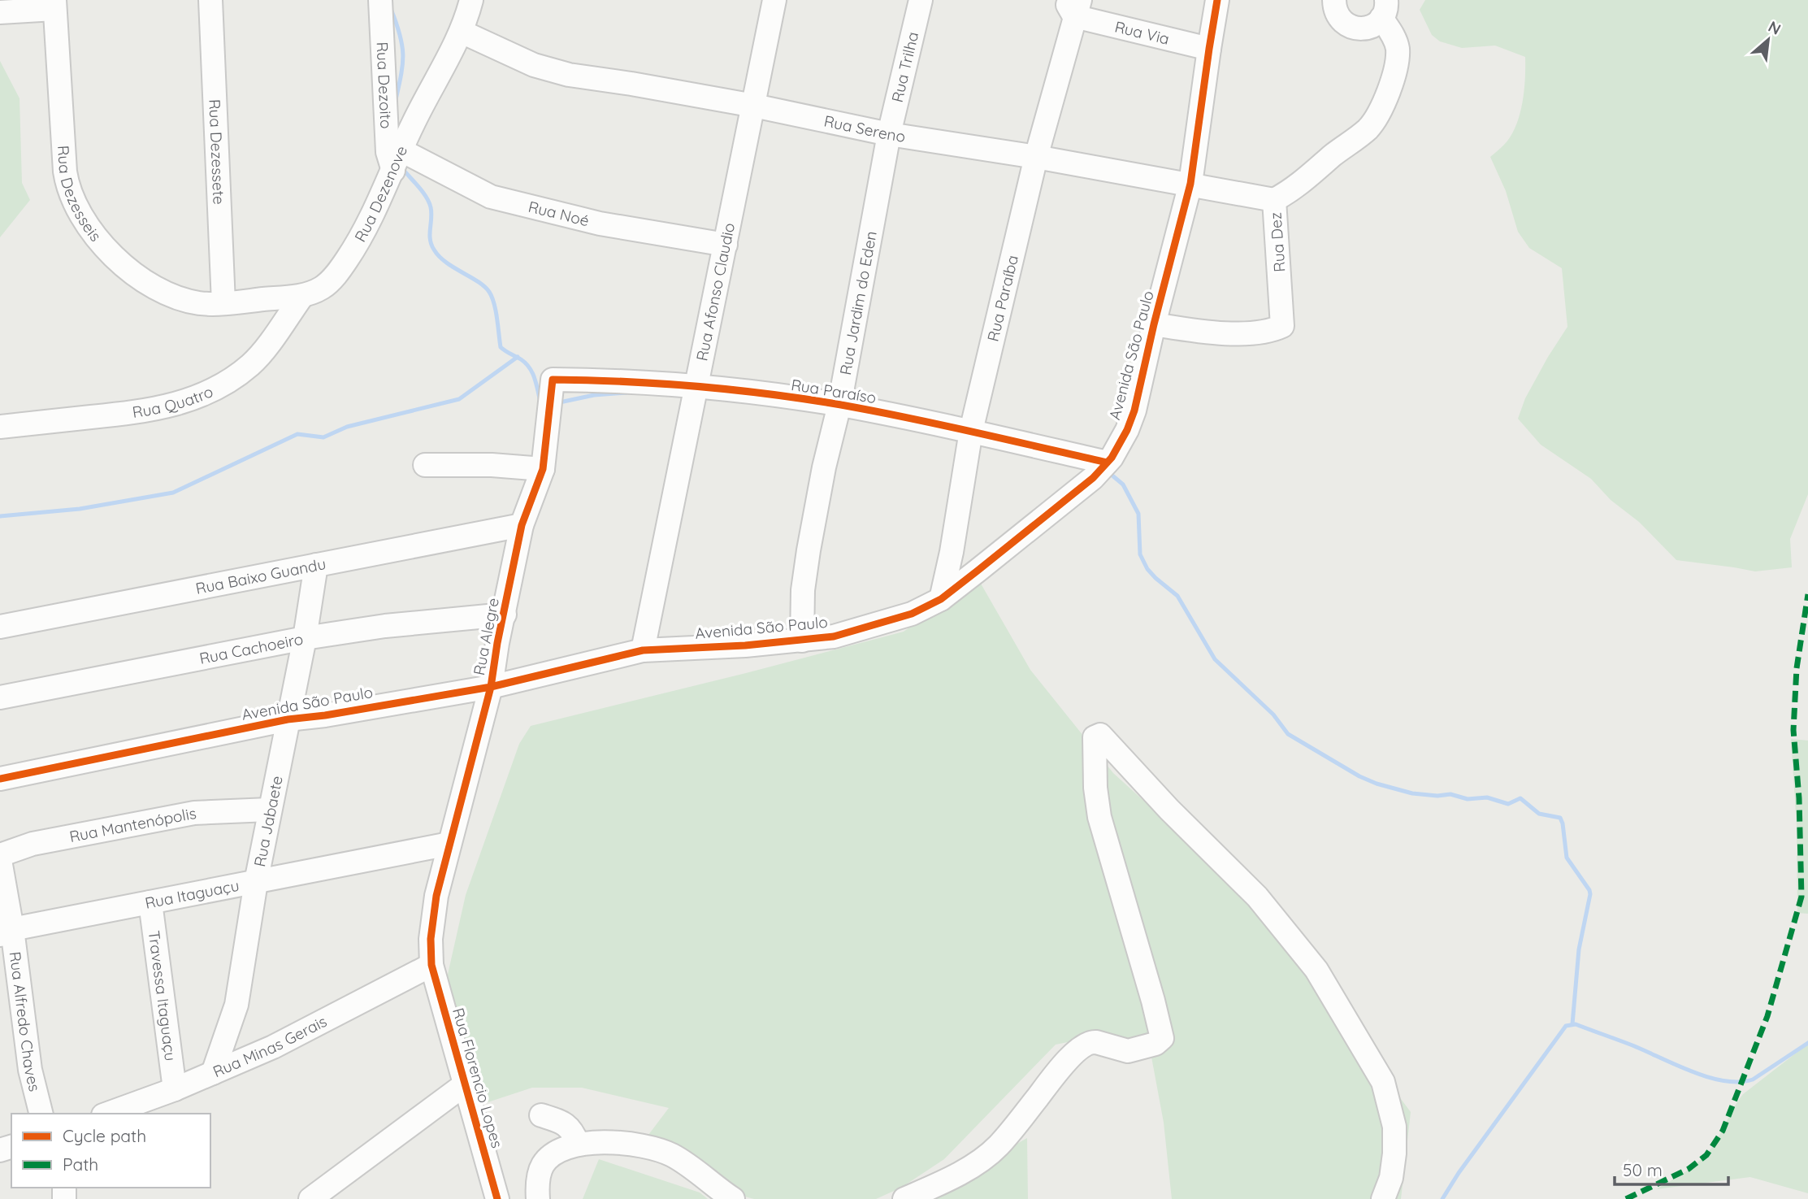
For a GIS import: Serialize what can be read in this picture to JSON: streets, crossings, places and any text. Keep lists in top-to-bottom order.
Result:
{
  "streets": {
    "street": [
      "Rua Via",
      "Rua Trilha",
      "Rua Dezoito",
      "Rua Sereno",
      "Rua Dezessete",
      "Rua Dezesseis",
      "Rua Dezenove",
      "Rua Noé",
      "Rua Dez",
      "Rua Afonso Claudio",
      "Rua Paraíba",
      "Rua Jardim do Eden",
      "Avenida São Paulo",
      "Rua Paraíso",
      "Rua Quatro",
      "Rua Baixo Guandu",
      "Rua Alegre",
      "Rua Cachoeiro",
      "Rua Jabaete",
      "Rua Mantenópolis",
      "Rua Itaguaçu",
      "Travessa Itaguaçu",
      "Rua Alfredo Chaves",
      "Rua Minas Gerais",
      "Rua Florencio Lopes"
    ]
  },
  "crossings": [
    ["Rua Via", "Rua Paraíba"],
    ["Rua Via", "Avenida São Paulo"],
    ["Rua Trilha", "Rua Sereno"],
    ["Rua Trilha", "Rua Jardim do Eden"],
    ["Rua Dezoito", "Rua Dezenove"],
    ["Rua Dezoito", "Rua Noé"],
    ["Rua Sereno", "Rua Dezenove"],
    ["Rua Sereno", "Rua Dez"],
    ["Rua Sereno", "Rua Afonso Claudio"],
    ["Rua Sereno", "Rua Paraíba"],
    ["Rua Sereno", "Rua Jardim do Eden"],
    ["Rua Sereno", "Avenida São Paulo"],
    ["Rua Dezessete", "Rua Dezesseis"],
    ["Rua Dezessete", "Rua Dezenove"],
    ["Rua Dezesseis", "Rua Dezenove"],
    ["Rua Dezenove", "Rua Noé"],
    ["Rua Dezenove", "Rua Quatro"],
    ["Rua Noé", "Rua Afonso Claudio"],
    ["Rua Dez", "Avenida São Paulo"],
    ["Rua Afonso Claudio", "Avenida São Paulo"],
    ["Rua Afonso Claudio", "Rua Paraíso"],
    ["Rua Paraíba", "Avenida São Paulo"],
    ["Rua Paraíba", "Rua Paraíso"],
    ["Rua Jardim do Eden", "Avenida São Paulo"],
    ["Rua Jardim do Eden", "Rua Paraíso"],
    ["Avenida São Paulo", "Rua Paraíso"],
    ["Avenida São Paulo", "Rua Alegre"],
    ["Avenida São Paulo", "Rua Jabaete"],
    ["Rua Paraíso", "Rua Alegre"],
    ["Rua Baixo Guandu", "Rua Alegre"],
    ["Rua Baixo Guandu", "Rua Jabaete"],
    ["Rua Alegre", "Rua Cachoeiro"],
    ["Rua Alegre", "Rua Itaguaçu"],
    ["Rua Alegre", "Rua Minas Gerais"],
    ["Rua Alegre", "Rua Florencio Lopes"],
    ["Rua Cachoeiro", "Rua Jabaete"],
    ["Rua Jabaete", "Rua Mantenópolis"],
    ["Rua Jabaete", "Rua Itaguaçu"],
    ["Rua Jabaete", "Rua Minas Gerais"],
    ["Rua Itaguaçu", "Travessa Itaguaçu"],
    ["Rua Itaguaçu", "Rua Alfredo Chaves"],
    ["Travessa Itaguaçu", "Rua Minas Gerais"],
    ["Rua Minas Gerais", "Rua Florencio Lopes"]
  ],
  "legend": ["Cycle path", "Path"],
  "scale_bar": "50 m",
  "north": "top right"
}
